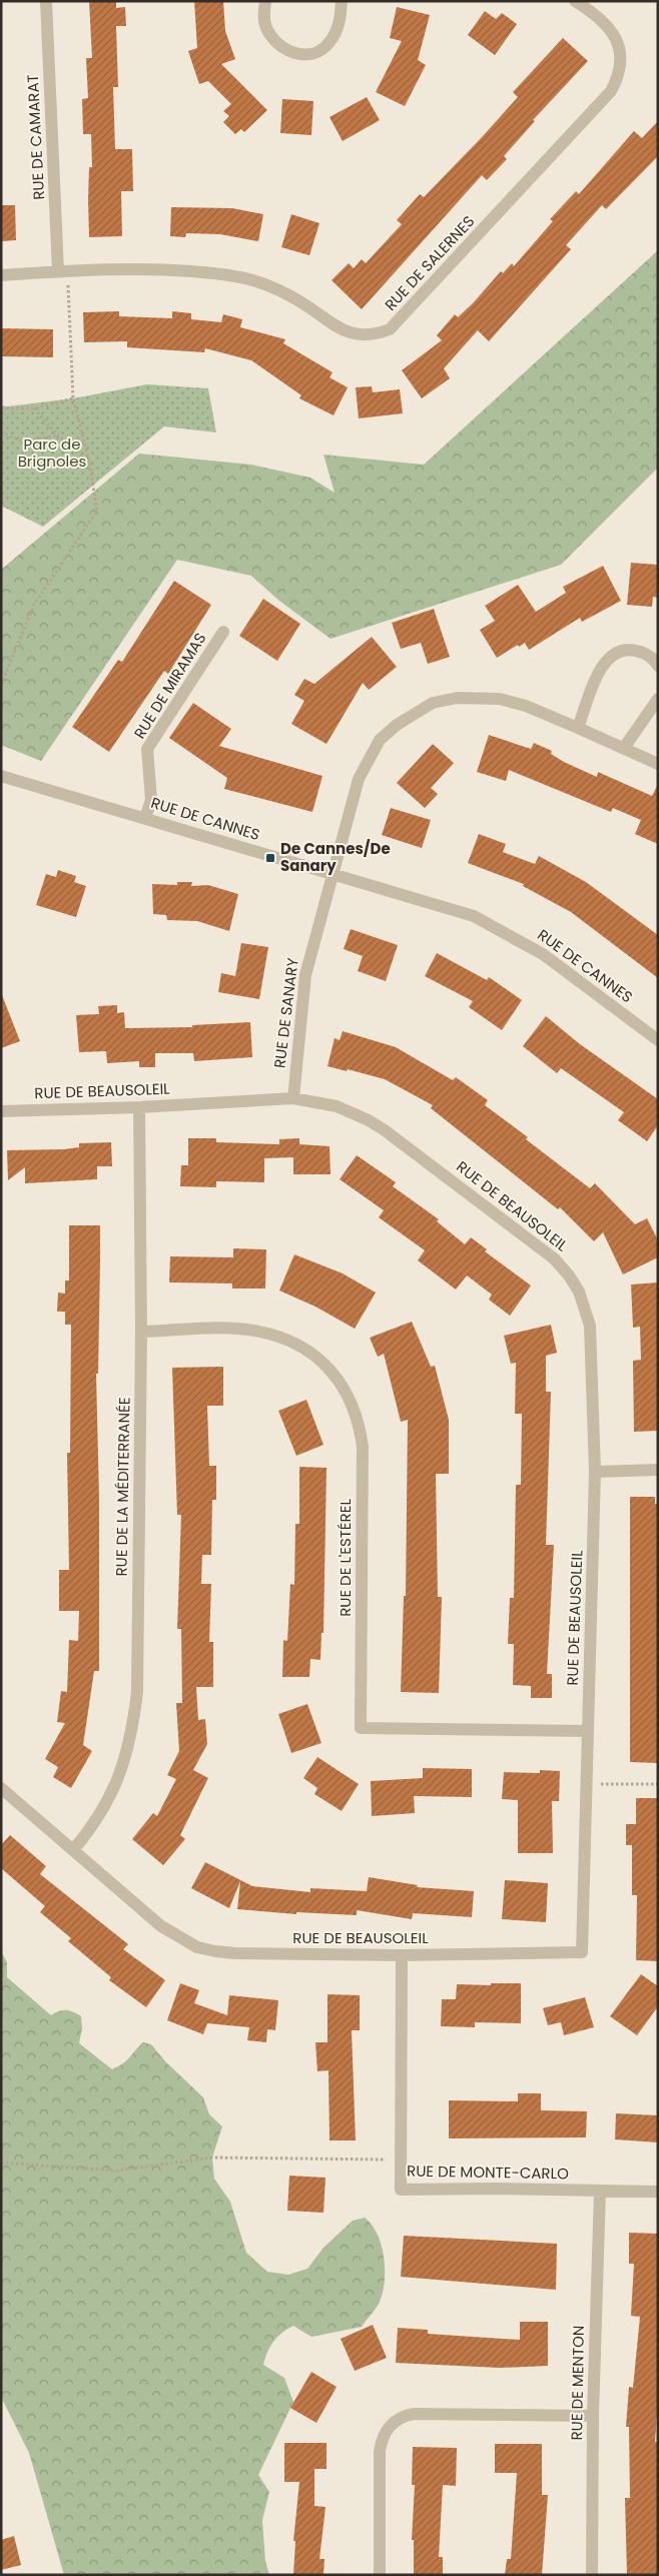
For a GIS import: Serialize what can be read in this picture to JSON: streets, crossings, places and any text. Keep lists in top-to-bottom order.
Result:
{
  "streets": {
    "street": [
      "RUE DE CAMARAT",
      "RUE DE SALERNES",
      "RUE DE MIRAMAS",
      "RUE DE CANNES",
      "RUE DE SANARY",
      "RUE DE BEAUSOLEIL",
      "RUE DE LA MÉDITERRANÉE",
      "RUE DE L'ESTÉREL",
      "RUE DE MONTE-CARLO",
      "RUE DE MENTON"
    ]
  },
  "crossings": [
    ["RUE DE CAMARAT", "RUE DE SALERNES"],
    ["RUE DE MIRAMAS", "RUE DE CANNES"],
    ["RUE DE CANNES", "RUE DE SANARY"],
    ["RUE DE SANARY", "RUE DE BEAUSOLEIL"],
    ["RUE DE BEAUSOLEIL", "RUE DE LA MÉDITERRANÉE"],
    ["RUE DE BEAUSOLEIL", "RUE DE L'ESTÉREL"],
    ["RUE DE BEAUSOLEIL", "RUE DE MONTE-CARLO"],
    ["RUE DE LA MÉDITERRANÉE", "RUE DE L'ESTÉREL"],
    ["RUE DE MONTE-CARLO", "RUE DE MENTON"]
  ],
  "parks": ["Parc de Brignoles"],
  "places": {
    "transit": ["De Cannes/De Sanary"]
  }
}
